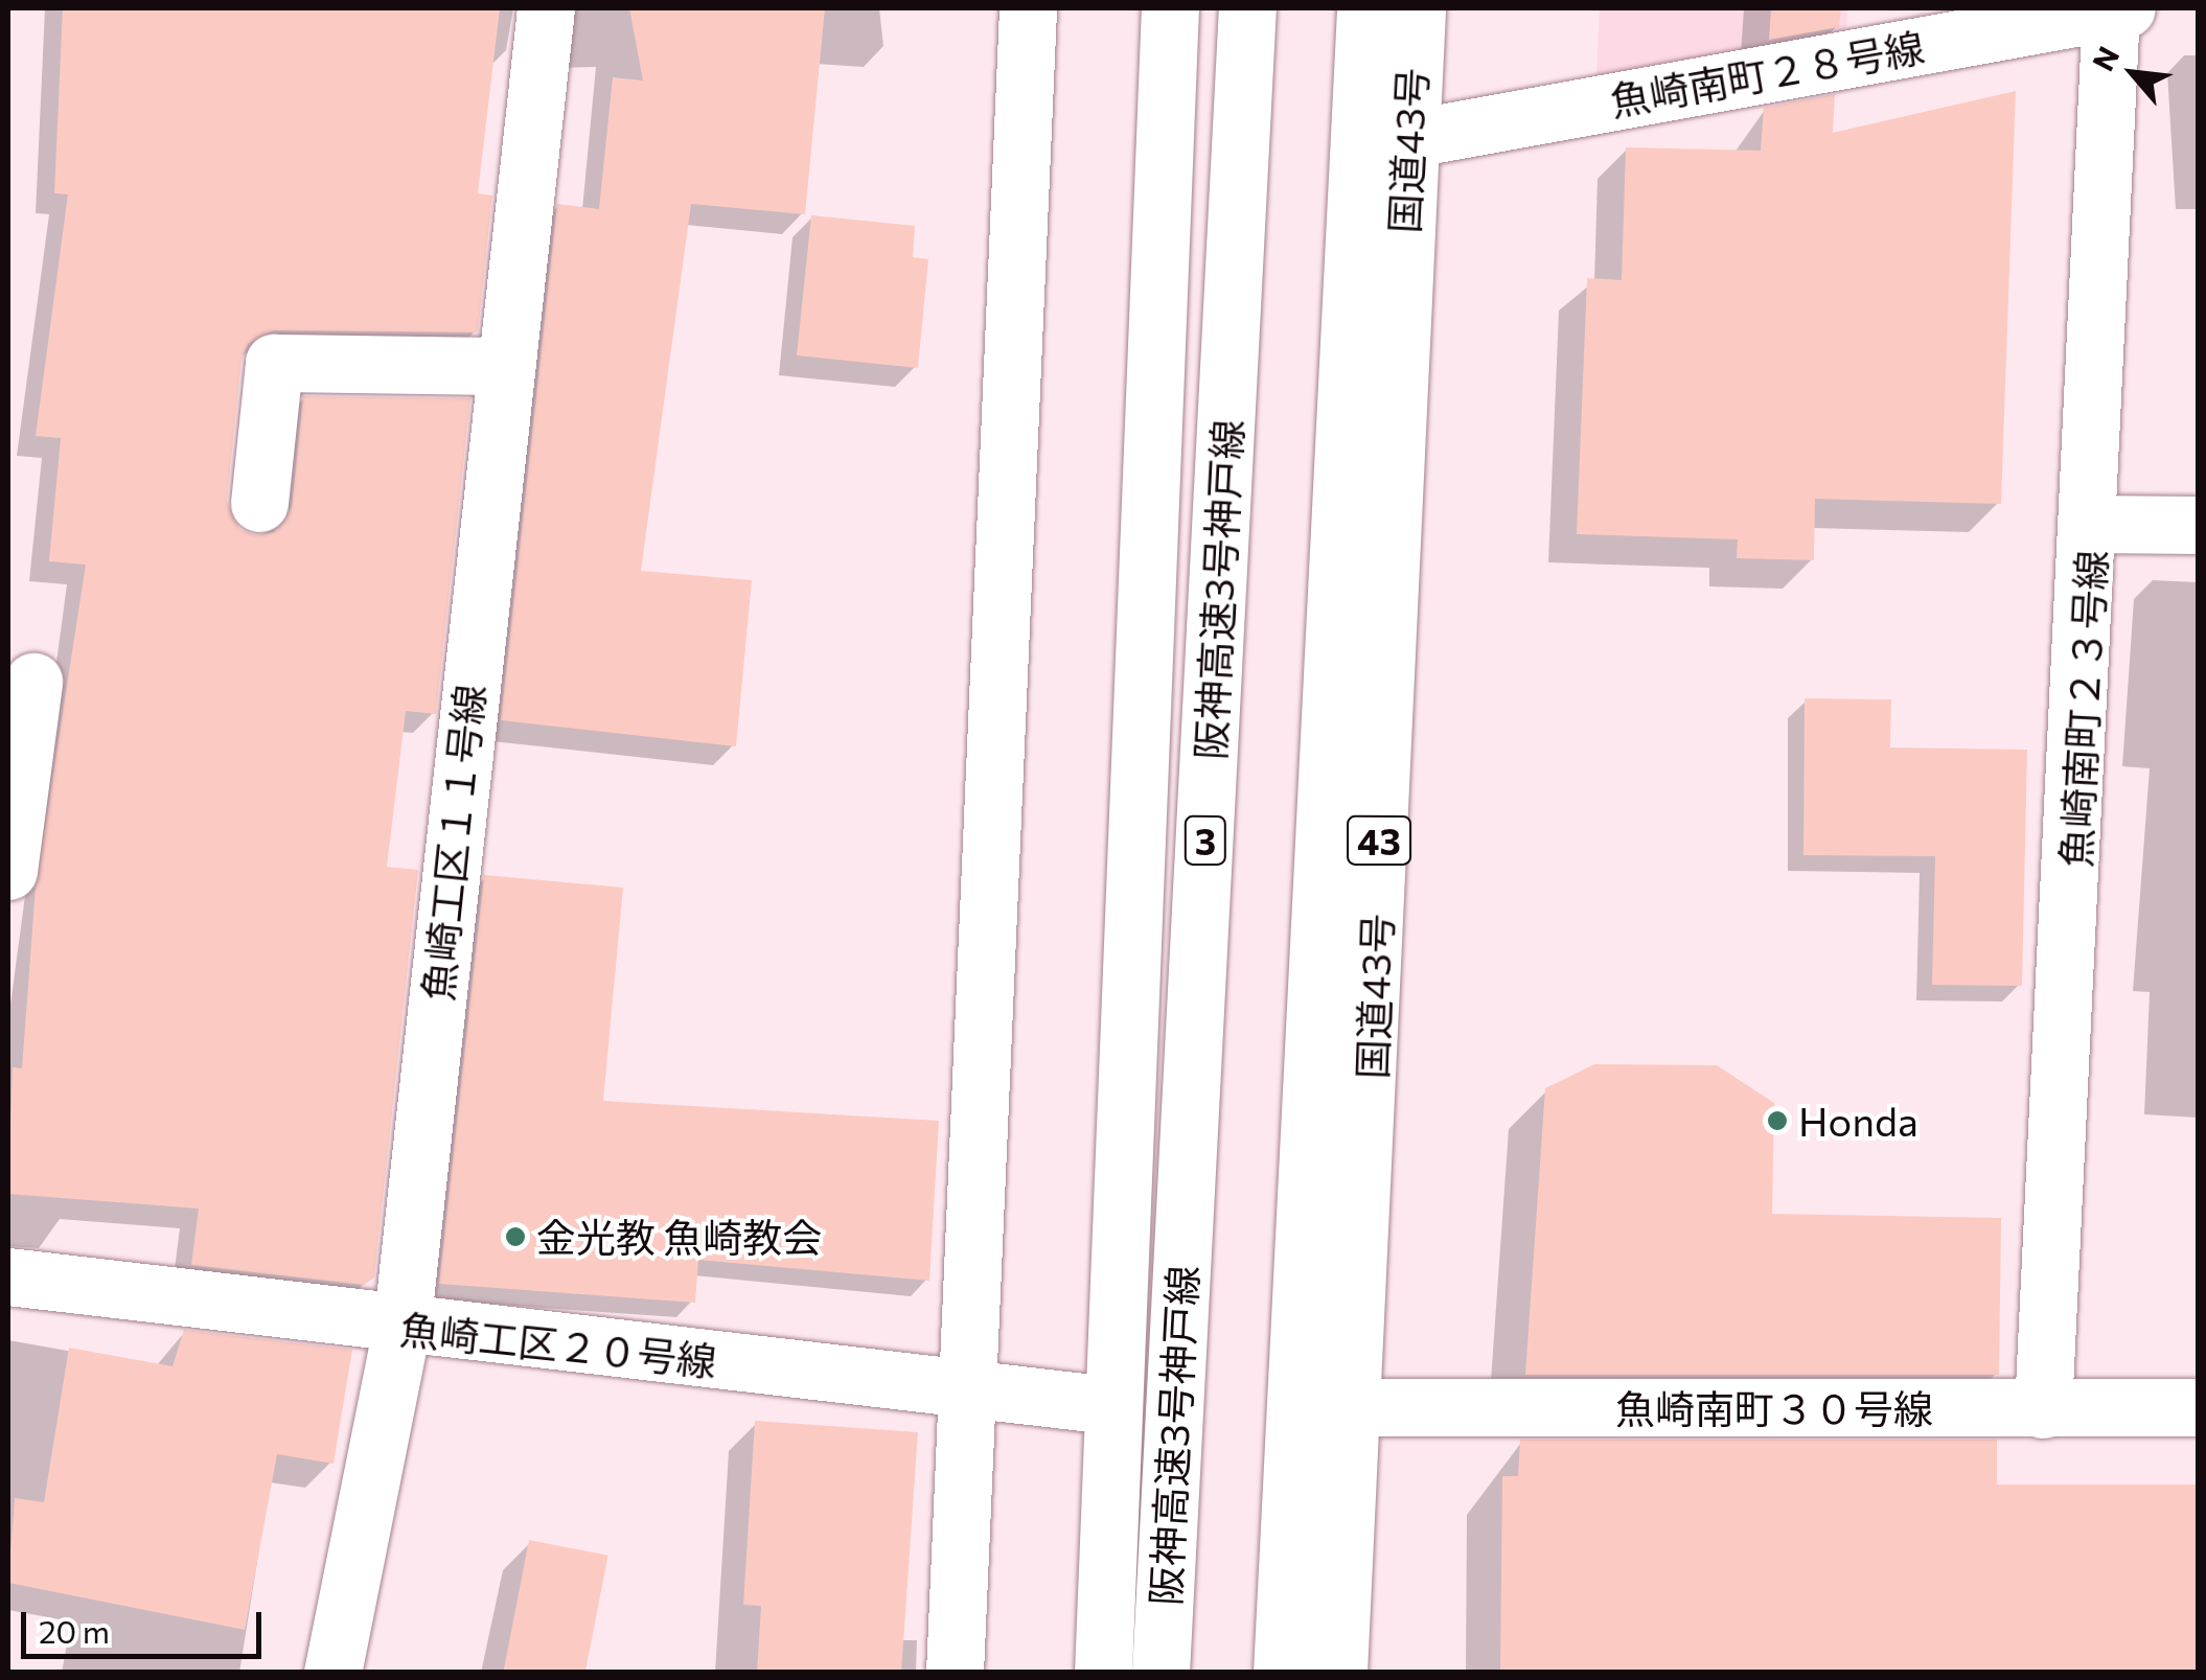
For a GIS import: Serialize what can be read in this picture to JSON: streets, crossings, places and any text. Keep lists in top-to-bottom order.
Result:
{
  "streets": {
    "main road": [
      "魚崎南町２８号線",
      "国道43号",
      "阪神高速3号神戸線",
      "魚崎南町２３号線",
      "3",
      "43",
      "魚崎工区１１号線",
      "魚崎工区２０号線",
      "魚崎南町３０号線"
    ]
  },
  "crossings": [
    ["魚崎南町２８号線", "国道43号"],
    ["魚崎南町２８号線", "魚崎南町２３号線"],
    ["国道43号", "魚崎南町３０号線"],
    ["魚崎南町２３号線", "魚崎南町３０号線"],
    ["魚崎工区１１号線", "魚崎工区２０号線"]
  ],
  "places": ["Honda", "金光教 魚崎教会"],
  "scale_bar": "20 m",
  "north": "top left"
}
